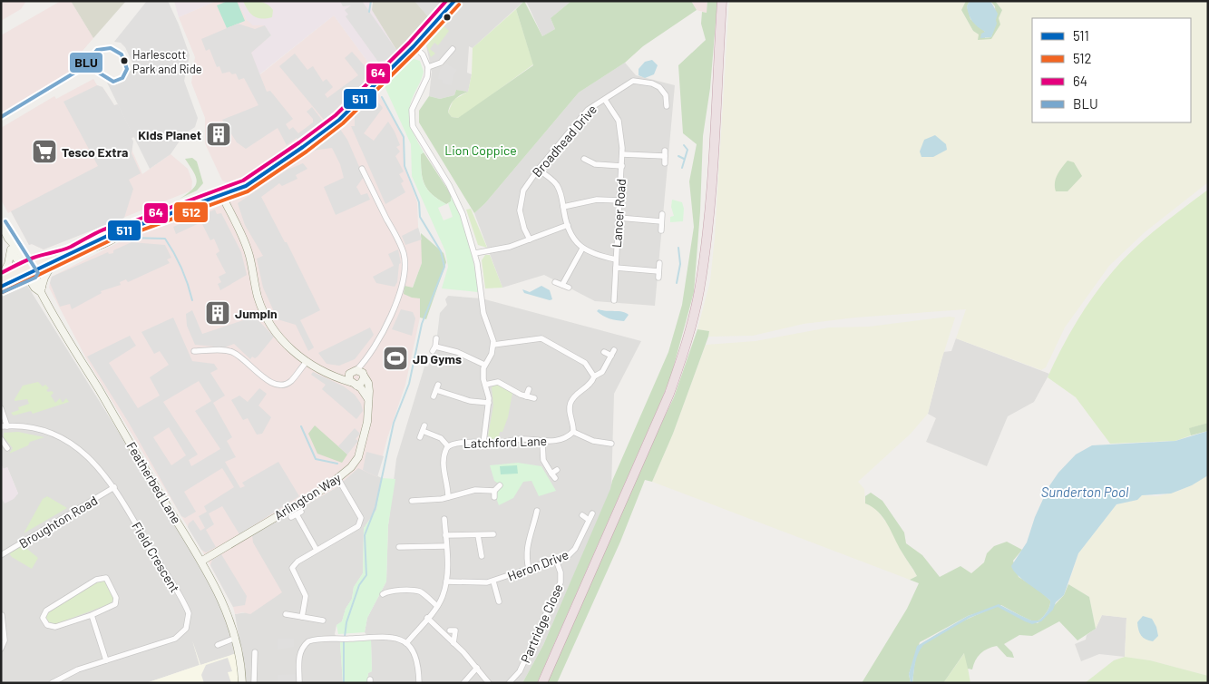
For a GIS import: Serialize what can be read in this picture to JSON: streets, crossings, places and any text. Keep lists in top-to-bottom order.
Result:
{
  "streets": {
    "street": [
      "Broadhead Drive",
      "Lancer Road",
      "Latchford Lane",
      "Featherbed Lane",
      "Arlington Way",
      "Broughton Road",
      "Field Crescent",
      "Heron Drive",
      "Partridge Close"
    ]
  },
  "crossings": [
    ["Broadhead Drive", "Lancer Road"],
    ["Featherbed Lane", "Arlington Way"],
    ["Broughton Road", "Field Crescent"],
    ["Heron Drive", "Partridge Close"]
  ],
  "water": ["Sunderton Pool"],
  "parks": ["Lion Coppice"],
  "places": {
    "other": ["Harlescott Park and Ride"],
    "building": ["Kids Planet", "JumpIn"],
    "supermarket": ["Tesco Extra"],
    "sports": ["JD Gyms"]
  },
  "lines": [
    "transit line 511",
    "transit line 64",
    "transit line 512",
    "transit line BLU"
  ],
  "legend": [
    "511",
    "512",
    "64",
    "BLU"
  ]
}
